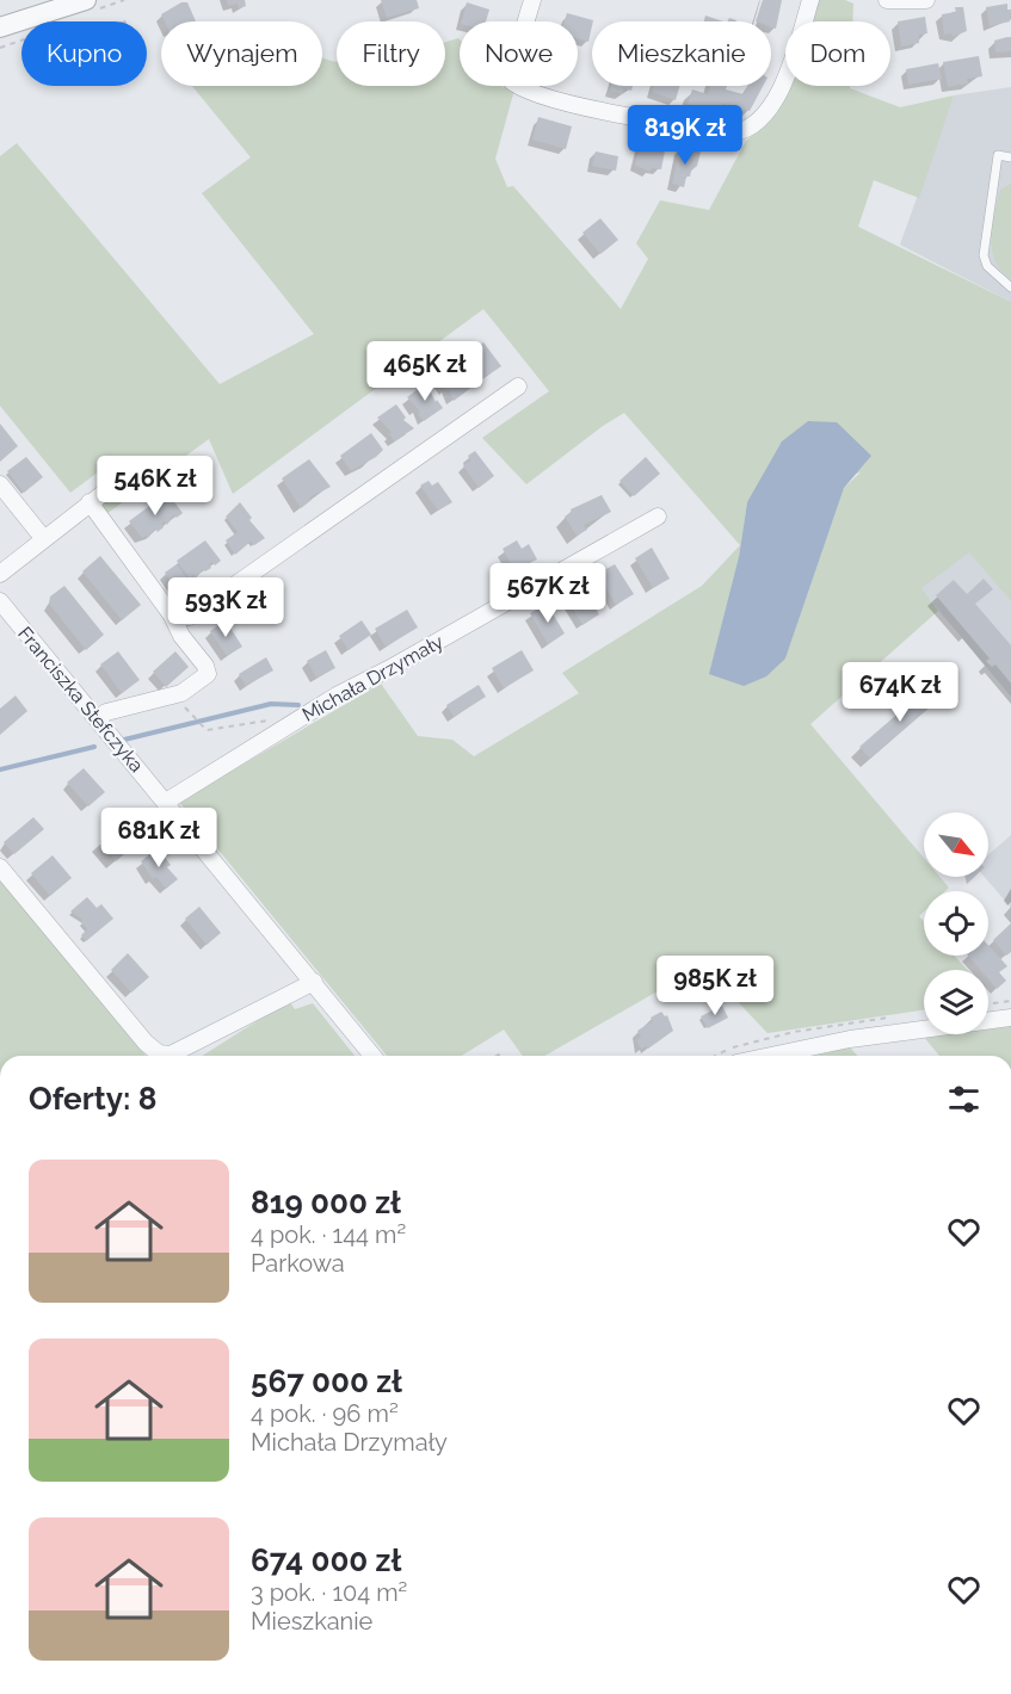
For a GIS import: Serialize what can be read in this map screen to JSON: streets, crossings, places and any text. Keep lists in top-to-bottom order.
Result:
{
  "streets": {
    "street": ["Michała Drzymały", "Franciszka Stefczyka"]
  },
  "crossings": [
    ["Michała Drzymały", "Franciszka Stefczyka"]
  ],
  "north": "bottom right",
  "page": {
    "chip": [
      "Kupno",
      "Wynajem",
      "Filtry",
      "Nowe",
      "Mieszkanie",
      "Dom"
    ],
    "price": [
      "819K zł",
      "465K zł",
      "546K zł",
      "567K zł",
      "593K zł",
      "674K zł",
      "681K zł",
      "985K zł"
    ],
    "heading": "Oferty: 8",
    "list": [
      {
        "name": "819 000 zł",
        "note": "4 pok. · 144 m² · Parkowa"
      },
      {
        "name": "567 000 zł",
        "note": "4 pok. · 96 m² · Michała Drzymały"
      },
      {
        "name": "674 000 zł",
        "note": "3 pok. · 104 m² · Mieszkanie"
      }
    ]
  }
}
